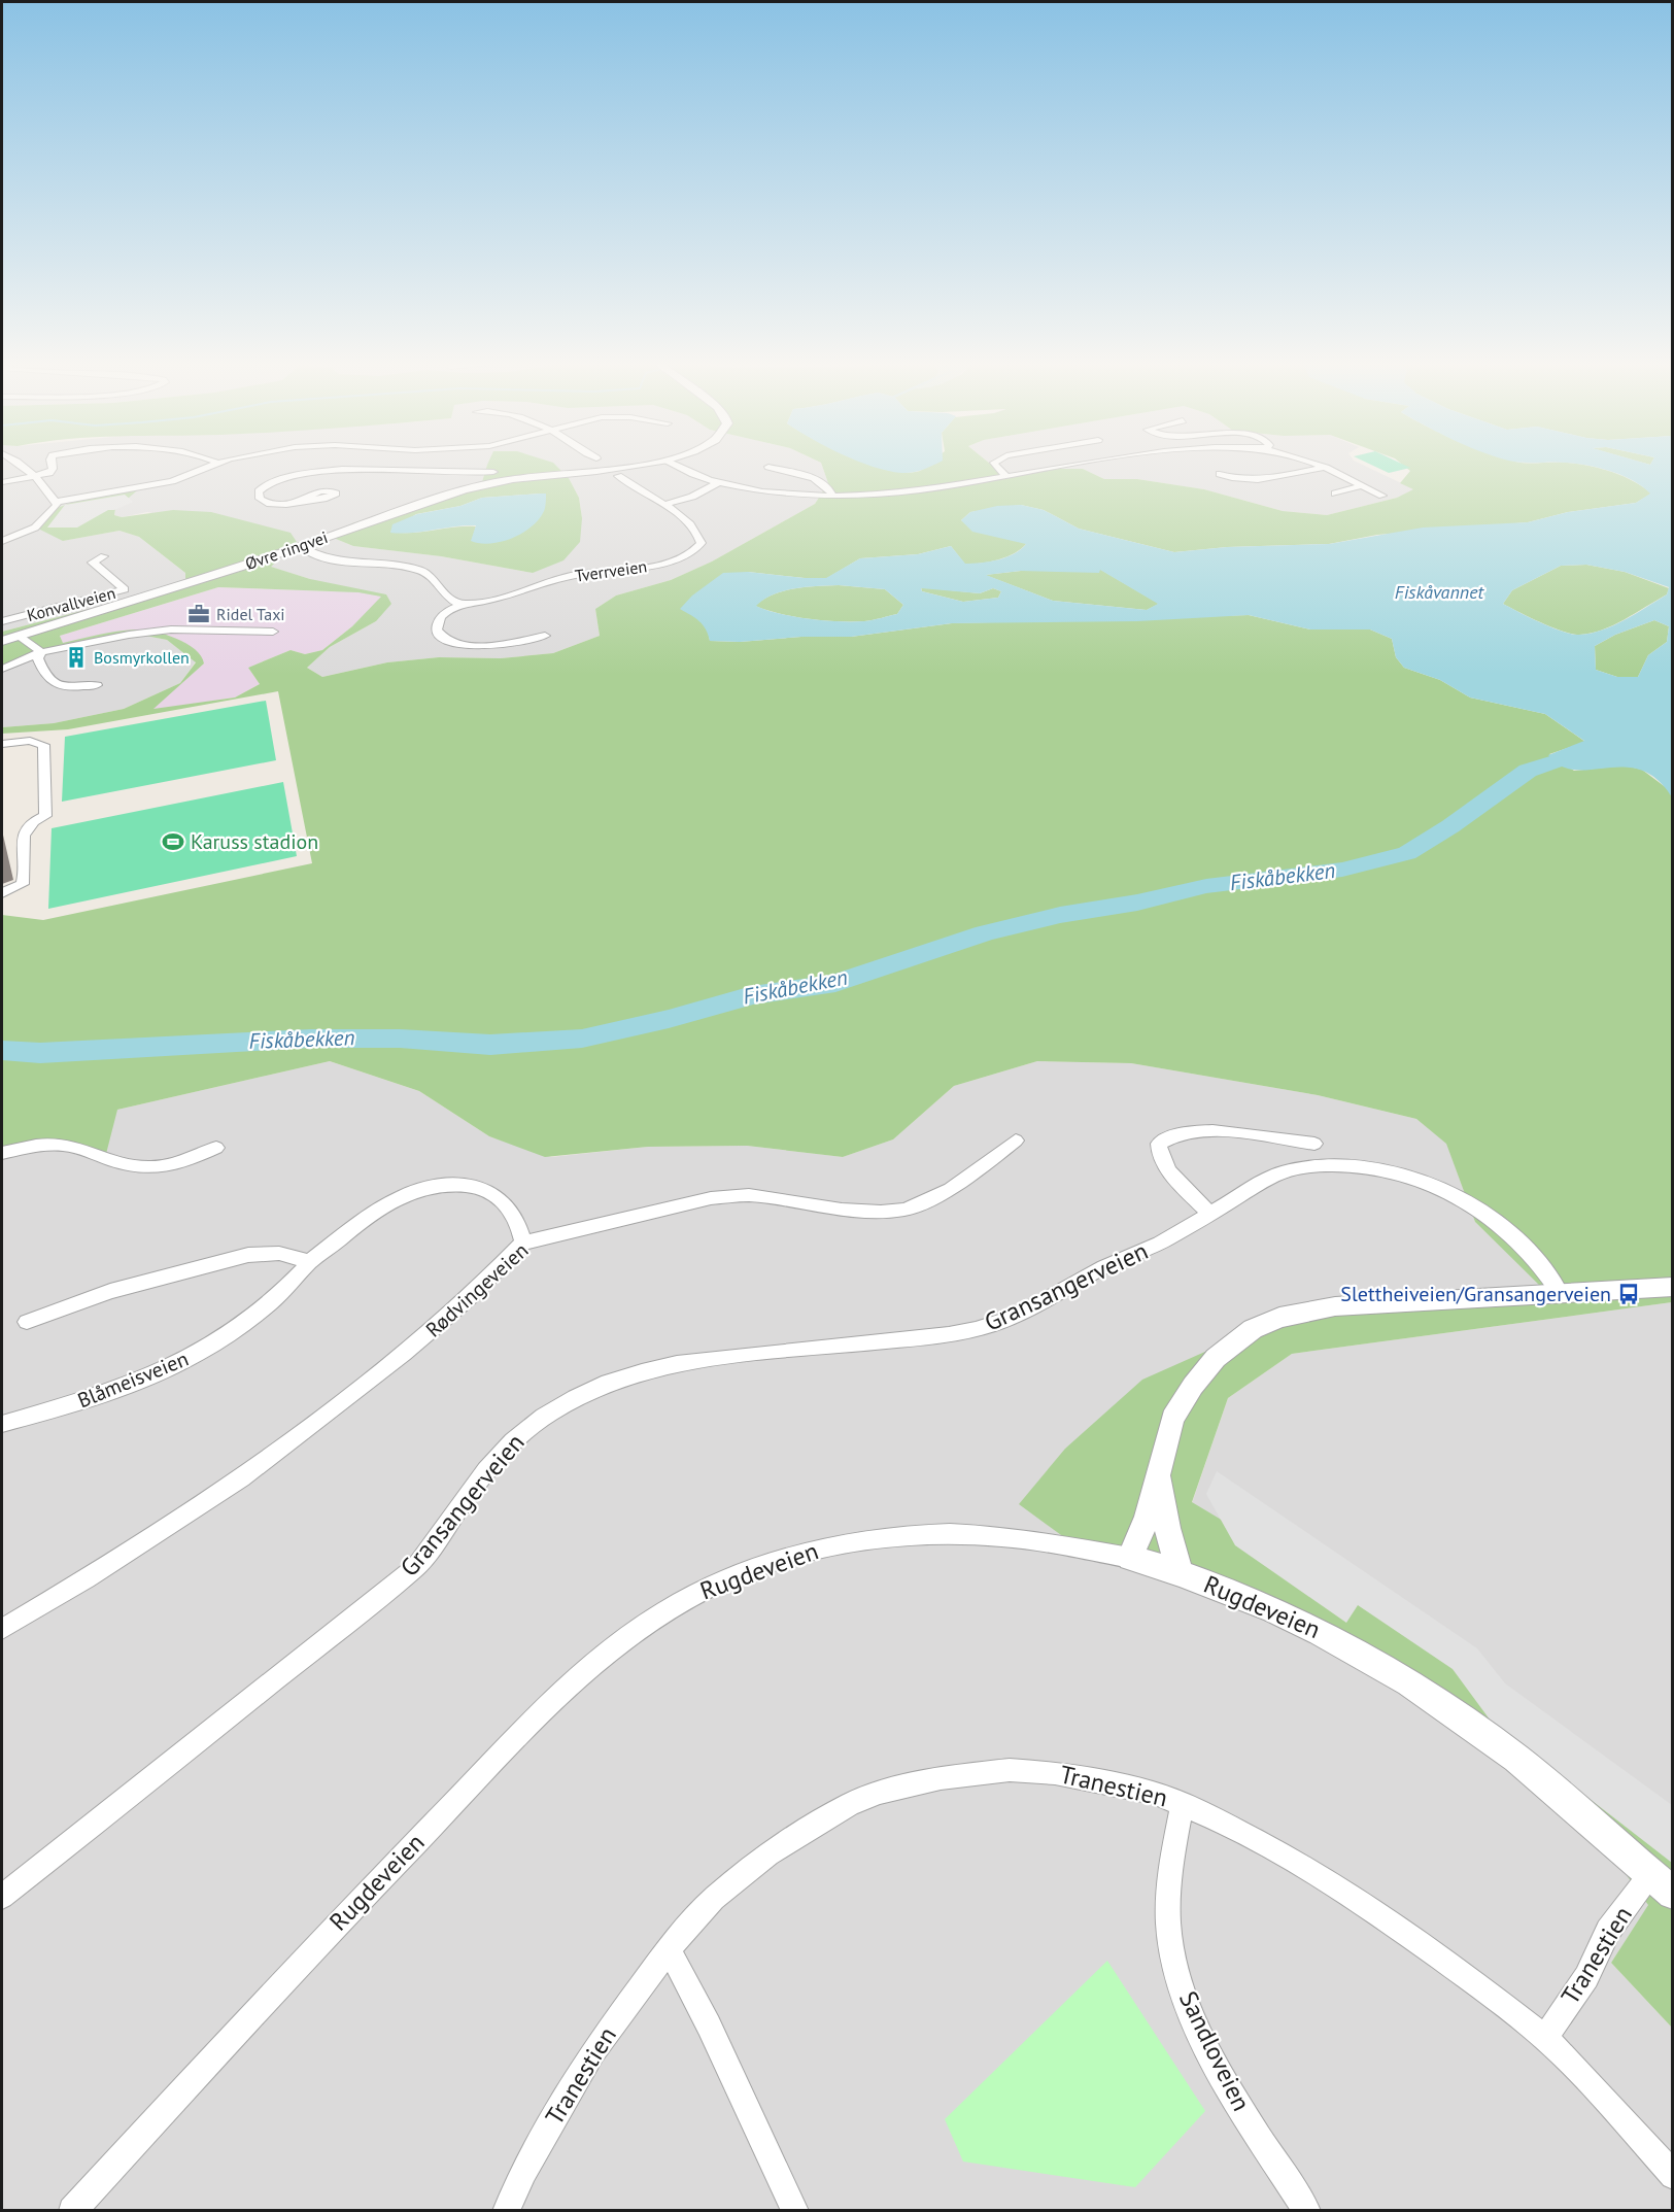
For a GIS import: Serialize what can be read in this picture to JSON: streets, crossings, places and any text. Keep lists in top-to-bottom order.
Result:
{
  "streets": {
    "street": [
      "Øvre ringvei",
      "Tverrveien",
      "Konvallveien",
      "Gransangerveien",
      "Rødvingeveien",
      "Blåmeisveien",
      "Rugdeveien",
      "Tranestien",
      "Sandloveien"
    ]
  },
  "crossings": [
    ["Rødvingeveien", "Blåmeisveien"],
    ["Rugdeveien", "Tranestien"],
    ["Tranestien", "Sandloveien"]
  ],
  "water": ["Fiskåvannet", "Fiskåbekken"],
  "places": {
    "office": ["Ridel Taxi"],
    "building": ["Bosmyrkollen"],
    "sports": ["Karuss stadion"],
    "bus stop": ["Slettheiveien/Gransangerveien"]
  }
}
